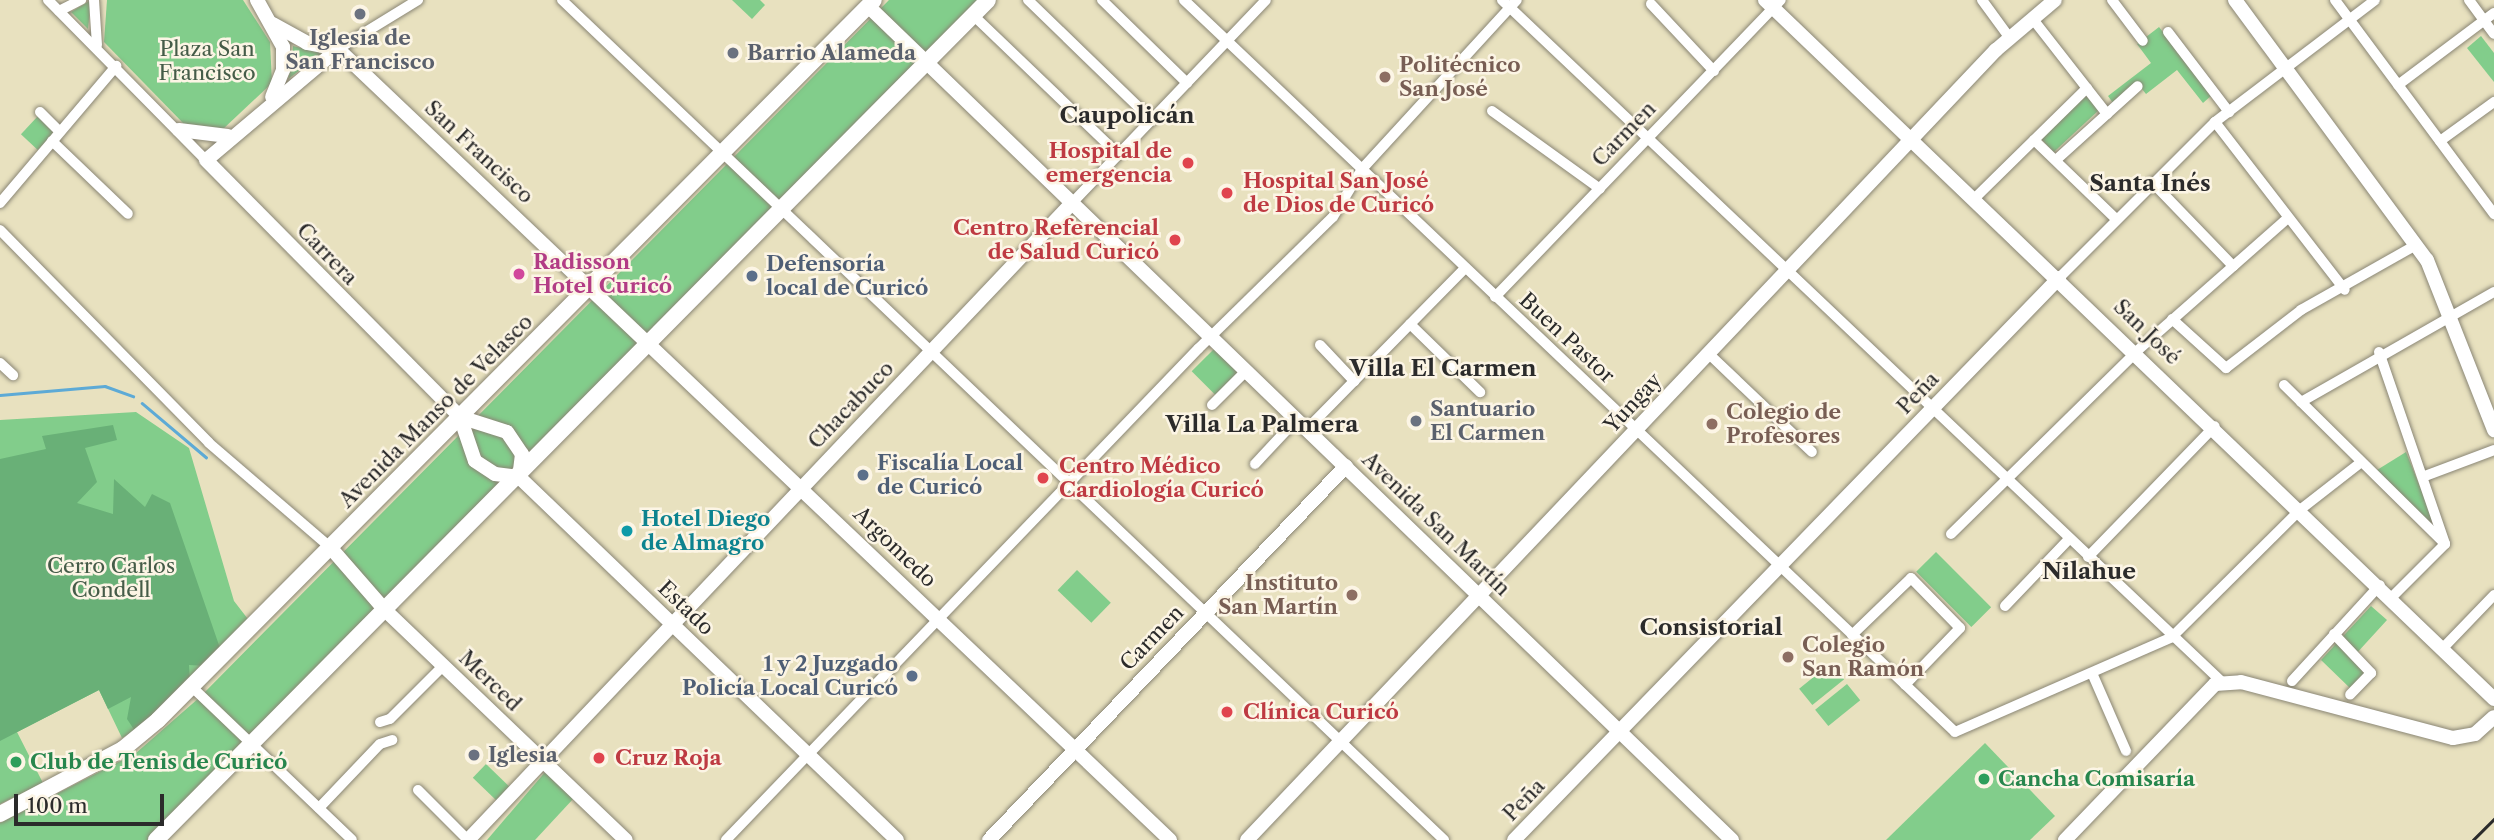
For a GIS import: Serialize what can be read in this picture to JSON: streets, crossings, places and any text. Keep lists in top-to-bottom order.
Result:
{
  "streets": {
    "main road": ["Avenida Manso de Velasco"],
    "street": [
      "Carmen",
      "San Francisco",
      "Carrera",
      "San José",
      "Buen Pastor",
      "Peña",
      "Yungay",
      "Chacabuco",
      "Avenida San Martín",
      "Argomedo",
      "Estado",
      "Merced"
    ]
  },
  "crossings": [
    ["Carmen", "San José"],
    ["Carmen", "Buen Pastor"],
    ["Carmen", "Avenida San Martín"],
    ["Carmen", "Argomedo"],
    ["San Francisco", "Avenida Manso de Velasco"],
    ["San Francisco", "Argomedo"],
    ["Carrera", "Avenida Manso de Velasco"],
    ["Carrera", "Estado"],
    ["San José", "Peña"],
    ["San José", "Yungay"],
    ["Buen Pastor", "Peña"],
    ["Buen Pastor", "Yungay"],
    ["Buen Pastor", "Chacabuco"],
    ["Peña", "Avenida San Martín"],
    ["Yungay", "Avenida San Martín"],
    ["Chacabuco", "Avenida San Martín"],
    ["Chacabuco", "Argomedo"],
    ["Chacabuco", "Estado"],
    ["Chacabuco", "Merced"],
    ["Avenida Manso de Velasco", "Avenida San Martín"],
    ["Avenida Manso de Velasco", "Argomedo"],
    ["Avenida Manso de Velasco", "Merced"]
  ],
  "districts": [
    "Caupolicán",
    "Santa Inés",
    "Villa El Carmen",
    "Villa La Palmera",
    "Nilahue",
    "Consistorial"
  ],
  "parks": ["Plaza San Francisco", "Cerro Carlos Condell"],
  "places": [
    "Iglesia de San Francisco",
    "Barrio Alameda",
    "Politécnico San José",
    "Hospital de emergencia",
    "Hospital San José de Dios de Curicó",
    "Centro Referencial de Salud Curicó",
    "Radisson Hotel Curicó",
    "Defensoría local de Curicó",
    "Santuario El Carmen",
    "Colegio de Profesores",
    "Fiscalía Local de Curicó",
    "Centro Médico Cardiología Curicó",
    "Hotel Diego de Almagro",
    "Instituto San Martín",
    "Colegio San Ramón",
    "1 y 2 Juzgado Policía Local Curicó",
    "Clínica Curicó",
    "Iglesia",
    "Cruz Roja",
    "Club de Tenis de Curicó",
    "Cancha Comisaría"
  ],
  "scale_bar": "100 m"
}
